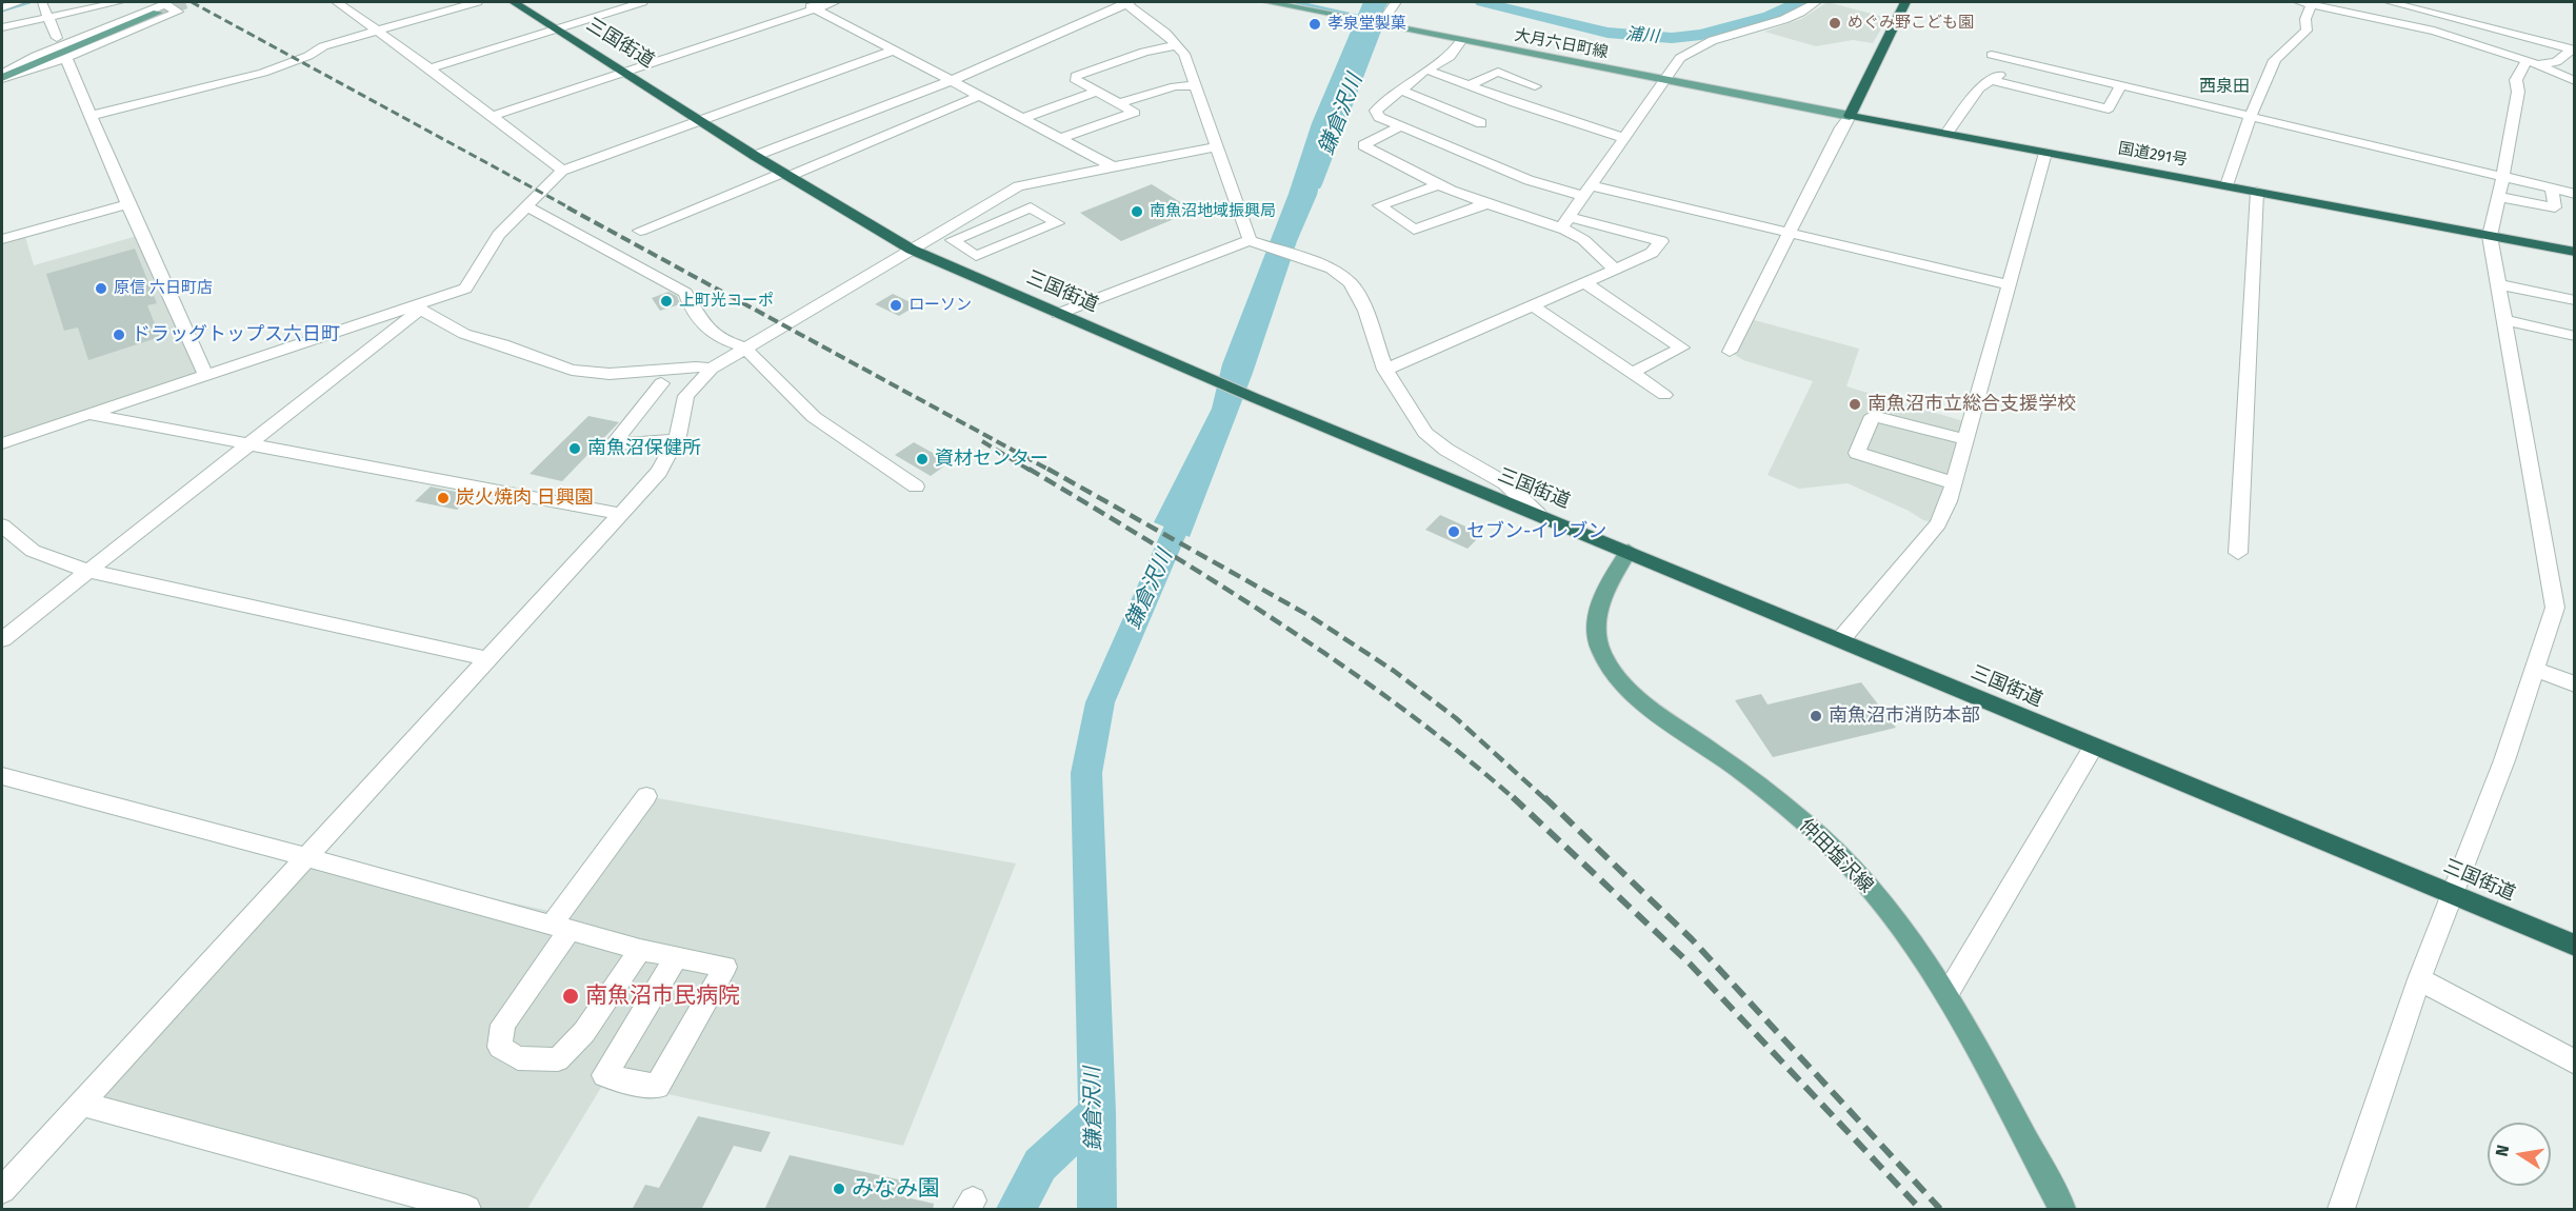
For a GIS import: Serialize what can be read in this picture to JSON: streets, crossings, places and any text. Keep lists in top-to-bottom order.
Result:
{
  "streets": {
    "highway": ["三国街道", "国道291号"],
    "main road": ["大月六日町線", "仲田塩沢線"]
  },
  "crossings": [
    ["三国街道", "仲田塩沢線"],
    ["大月六日町線", "国道291号"]
  ],
  "districts": ["西泉田"],
  "water": ["浦川", "鎌倉沢川"],
  "places": [
    "めぐみ野こども園",
    "孝泉堂製菓",
    "南魚沼地域振興局",
    "原信 六日町店",
    "上町光コーポ",
    "ローソン",
    "ドラッグトップス六日町",
    "南魚沼市立総合支援学校",
    "南魚沼保健所",
    "資材センター",
    "炭火焼肉 日興園",
    "セブン-イレブン",
    "南魚沼市消防本部",
    "南魚沼市民病院",
    "みなみ園"
  ],
  "north": "left"
}
